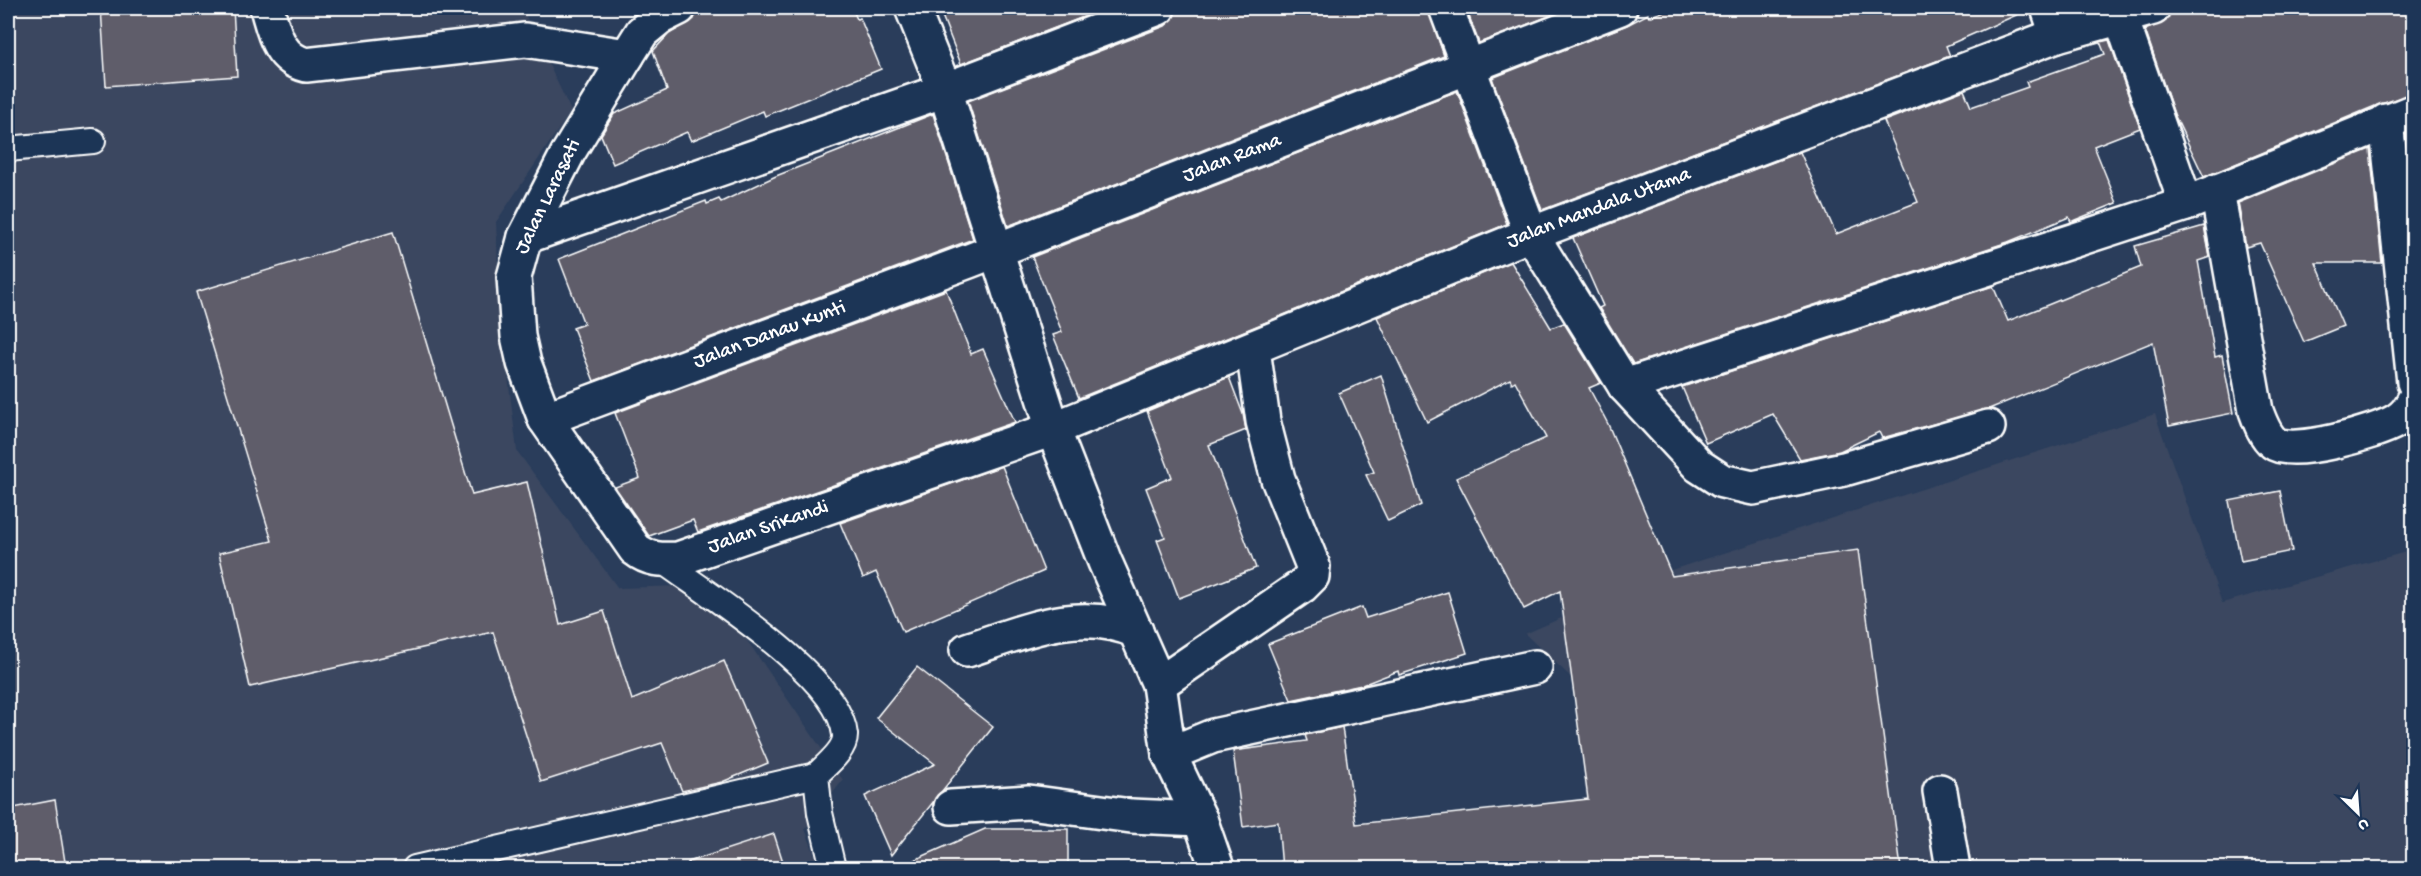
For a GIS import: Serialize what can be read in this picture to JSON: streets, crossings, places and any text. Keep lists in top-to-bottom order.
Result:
{
  "streets": {
    "street": [
      "Jalan Rama",
      "Jalan Larasati",
      "Jalan Mandala Utama",
      "Jalan Danau Kunti",
      "Jalan SriKandi"
    ]
  },
  "crossings": [
    ["Jalan Rama", "Jalan Danau Kunti"],
    ["Jalan Larasati", "Jalan Danau Kunti"],
    ["Jalan Mandala Utama", "Jalan SriKandi"]
  ],
  "north": "bottom right"
}
